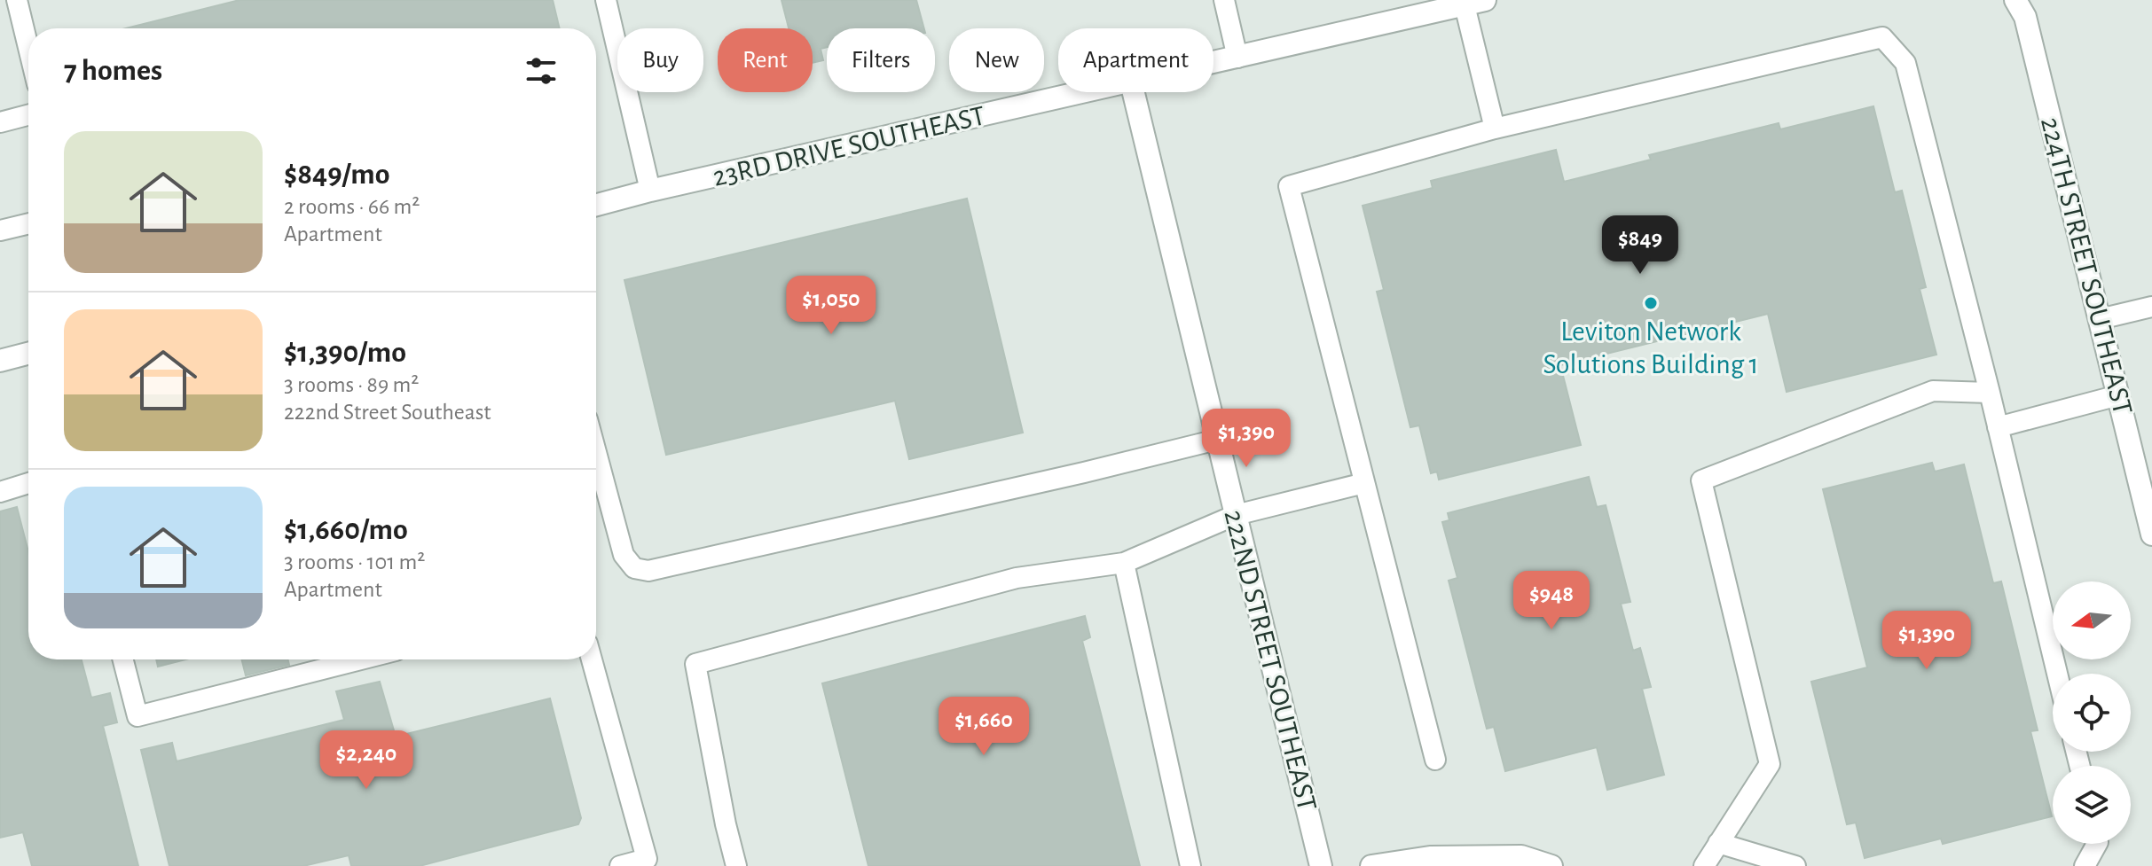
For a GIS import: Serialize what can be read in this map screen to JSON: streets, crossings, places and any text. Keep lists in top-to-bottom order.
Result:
{
  "streets": {
    "street": ["23RD DRIVE SOUTHEAST", "224TH STREET SOUTHEAST", "222ND STREET SOUTHEAST"]
  },
  "places": ["Leviton Network Solutions Building 1"],
  "north": "left",
  "page": {
    "chip": [
      "Buy",
      "Rent",
      "Filters",
      "New",
      "Apartment"
    ],
    "heading": "7 homes",
    "list": [
      {
        "name": "$849/mo",
        "note": "2 rooms · 66 m² · Apartment"
      },
      {
        "name": "$1,390/mo",
        "note": "3 rooms · 89 m² · 222nd Street Southeast"
      },
      {
        "name": "$1,660/mo",
        "note": "3 rooms · 101 m² · Apartment"
      }
    ],
    "price": [
      "$849",
      "$1,050",
      "$1,390",
      "$948",
      "$1,390",
      "$1,660",
      "$2,240"
    ]
  }
}
